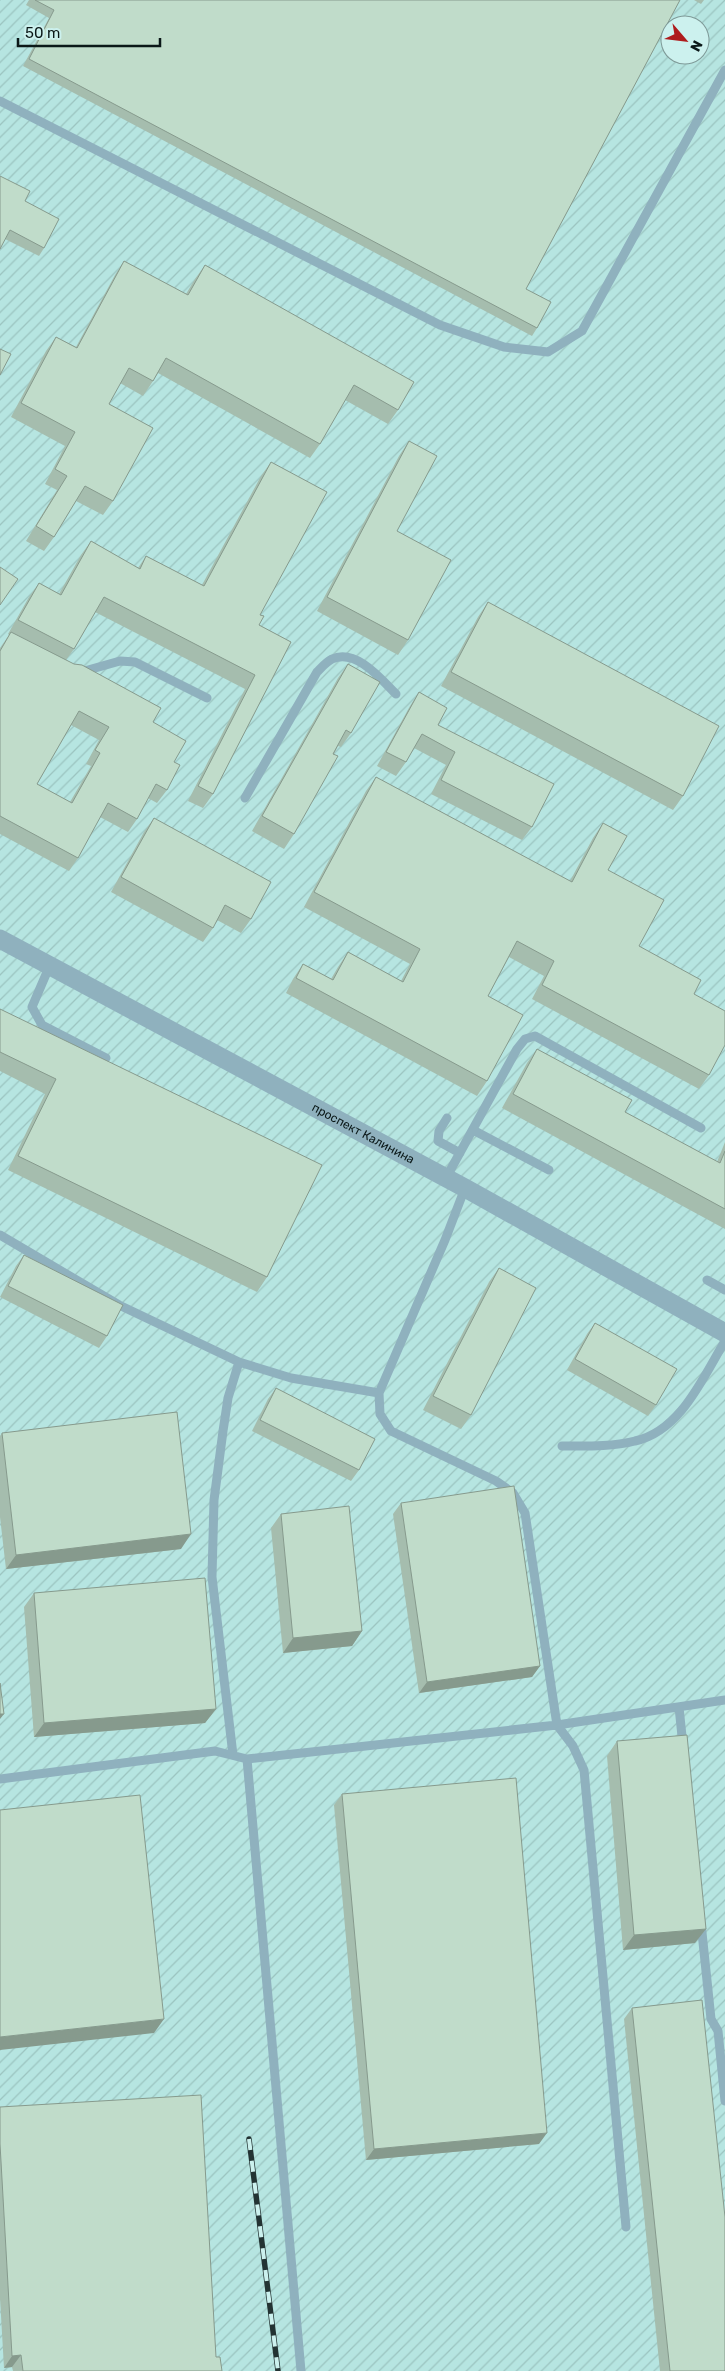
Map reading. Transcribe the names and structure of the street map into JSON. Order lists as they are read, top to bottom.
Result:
{
  "streets": {
    "street": ["проспект Калинина"]
  },
  "scale_bar": "50 m",
  "north": "bottom right"
}
